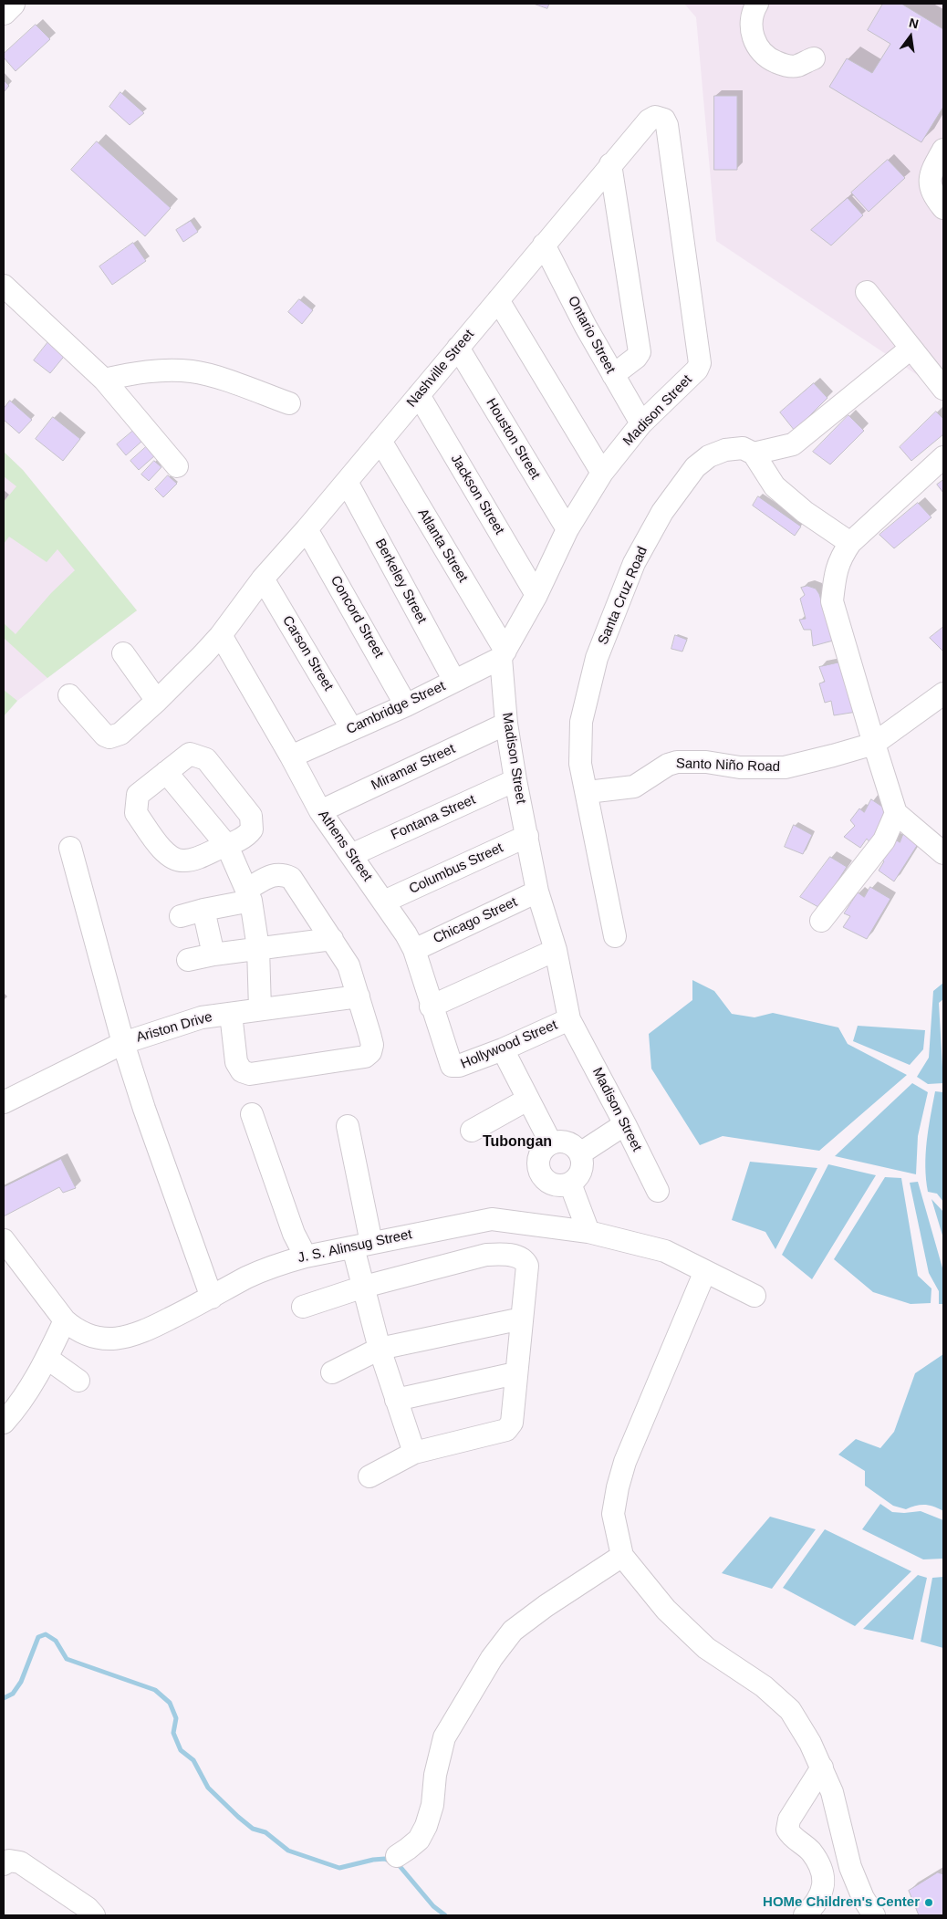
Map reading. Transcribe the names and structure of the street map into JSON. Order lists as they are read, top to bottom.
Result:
{
  "streets": {
    "street": [
      "Ontario Street",
      "Nashville Street",
      "Madison Street",
      "Houston Street",
      "Jackson Street",
      "Atlanta Street",
      "Berkeley Street",
      "Santa Cruz Road",
      "Concord Street",
      "Carson Street",
      "Cambridge Street",
      "Santo Niño Road",
      "Miramar Street",
      "Fontana Street",
      "Athens Street",
      "Columbus Street",
      "Chicago Street",
      "Ariston Drive",
      "Hollywood Street",
      "J. S. Alinsug Street"
    ]
  },
  "crossings": [
    ["Ontario Street", "Nashville Street"],
    ["Ontario Street", "Madison Street"],
    ["Nashville Street", "Madison Street"],
    ["Nashville Street", "Houston Street"],
    ["Nashville Street", "Jackson Street"],
    ["Nashville Street", "Atlanta Street"],
    ["Nashville Street", "Berkeley Street"],
    ["Nashville Street", "Concord Street"],
    ["Nashville Street", "Carson Street"],
    ["Nashville Street", "Athens Street"],
    ["Madison Street", "Houston Street"],
    ["Madison Street", "Jackson Street"],
    ["Madison Street", "Atlanta Street"],
    ["Madison Street", "Cambridge Street"],
    ["Madison Street", "Miramar Street"],
    ["Madison Street", "Fontana Street"],
    ["Madison Street", "Columbus Street"],
    ["Madison Street", "Chicago Street"],
    ["Madison Street", "Hollywood Street"],
    ["Atlanta Street", "Cambridge Street"],
    ["Berkeley Street", "Cambridge Street"],
    ["Santa Cruz Road", "Santo Niño Road"],
    ["Concord Street", "Cambridge Street"],
    ["Carson Street", "Cambridge Street"],
    ["Cambridge Street", "Athens Street"],
    ["Miramar Street", "Athens Street"],
    ["Fontana Street", "Athens Street"],
    ["Athens Street", "Columbus Street"],
    ["Athens Street", "Chicago Street"],
    ["Athens Street", "Hollywood Street"]
  ],
  "districts": ["Tubongan"],
  "places": ["HOMe Children's Center"],
  "north": "top"
}
